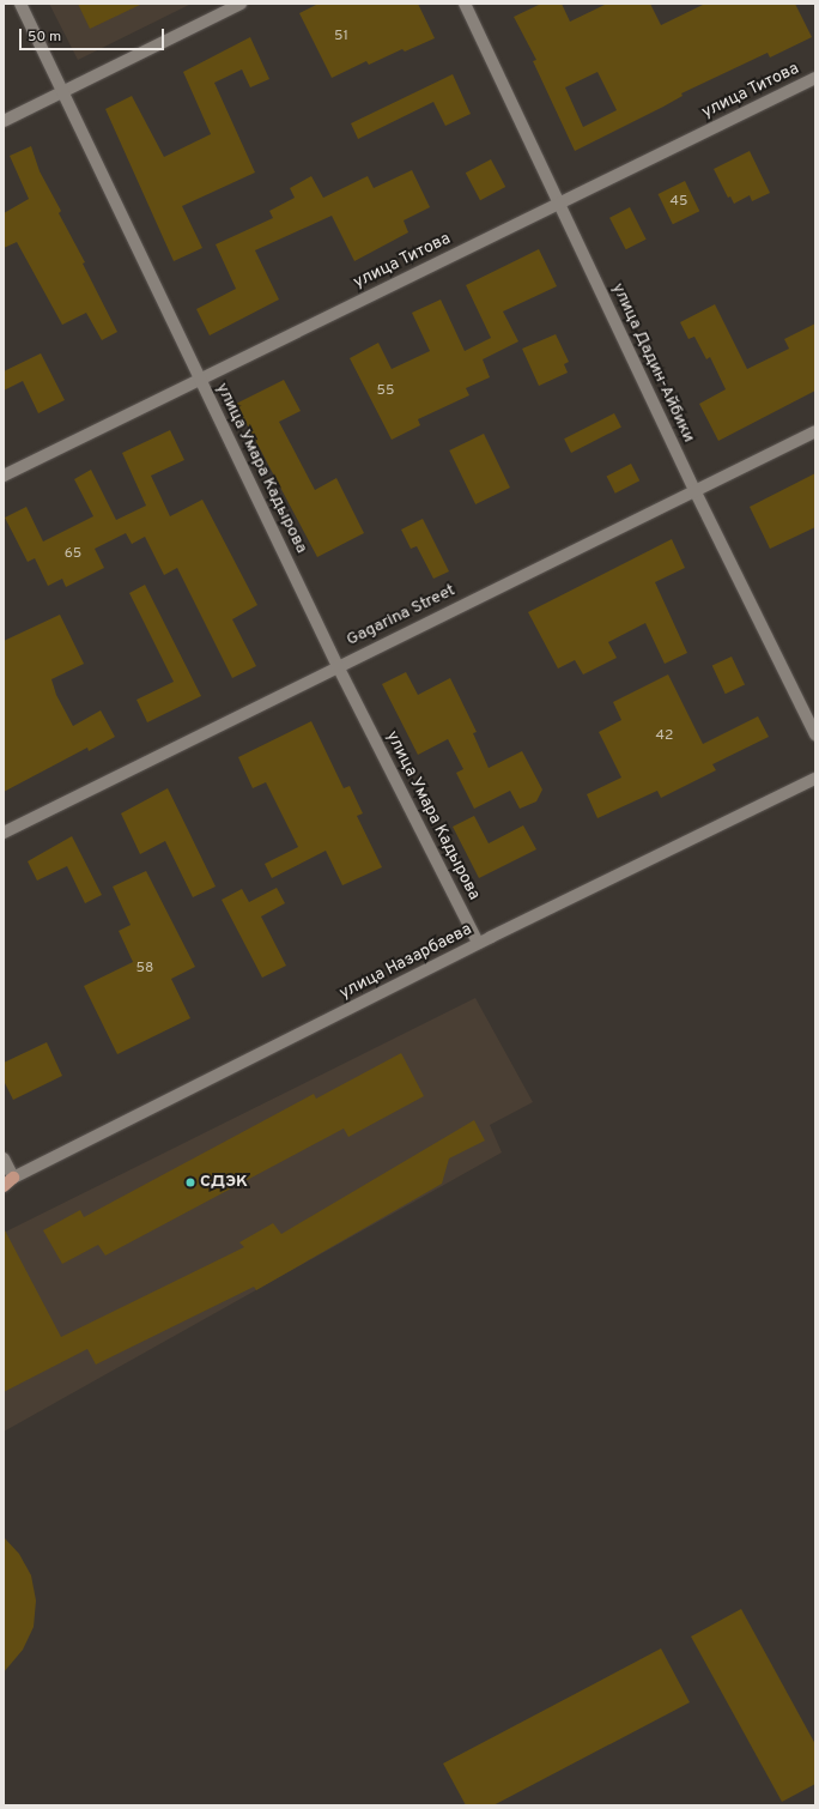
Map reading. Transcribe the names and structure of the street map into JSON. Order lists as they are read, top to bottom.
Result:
{
  "streets": {
    "street": [
      "улица Титова",
      "улица Дадин-Айбики",
      "улица Умара Кадырова",
      "Gagarina Street",
      "улица Назарбаева"
    ]
  },
  "crossings": [
    ["улица Титова", "улица Дадин-Айбики"],
    ["улица Титова", "улица Умара Кадырова"],
    ["улица Дадин-Айбики", "Gagarina Street"],
    ["улица Умара Кадырова", "Gagarina Street"],
    ["улица Умара Кадырова", "улица Назарбаева"]
  ],
  "places": ["СДЭК"],
  "house_numbers": [
    "51",
    "45",
    "55",
    "65",
    "42",
    "58"
  ],
  "scale_bar": "50 m"
}
